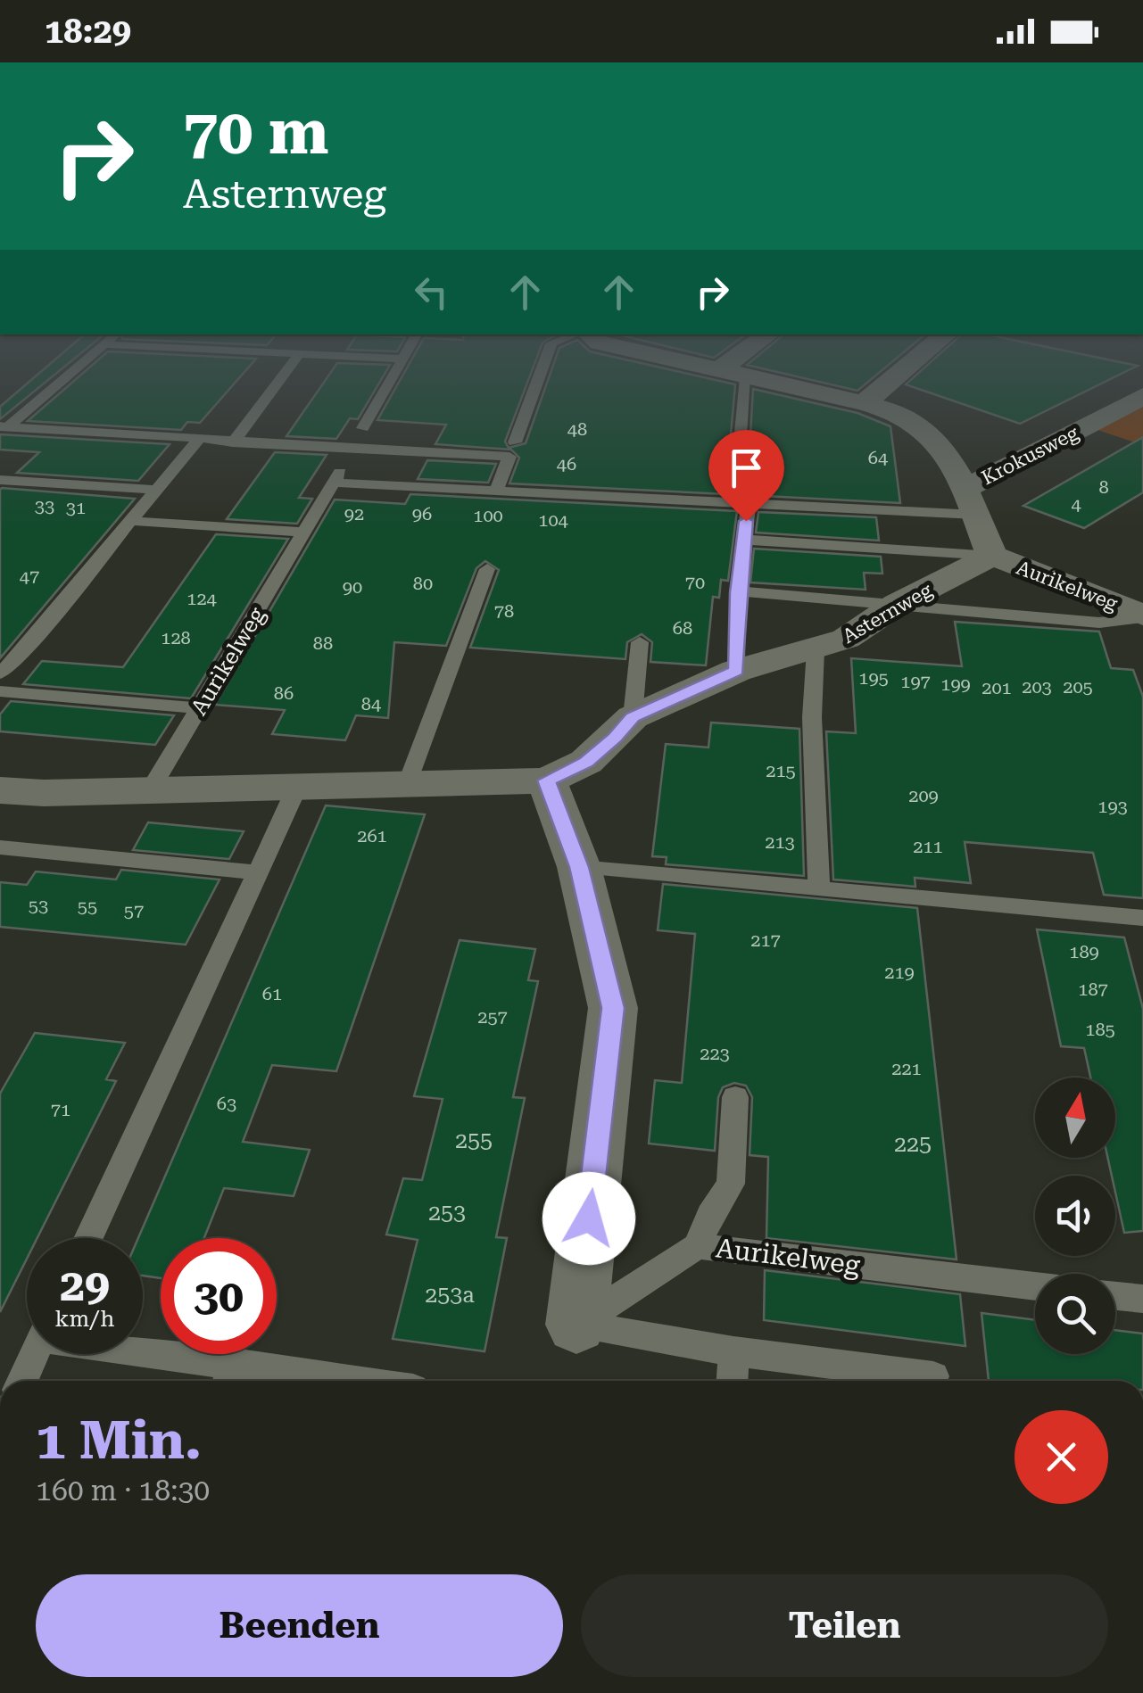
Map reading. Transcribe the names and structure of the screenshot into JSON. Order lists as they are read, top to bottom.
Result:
{
  "streets": {
    "street": ["Krokusweg", "Aurikelweg", "Asternweg"]
  },
  "crossings": [
    ["Aurikelweg", "Asternweg"]
  ],
  "house_numbers": [
    "48",
    "64",
    "46",
    "8",
    "4",
    "33",
    "31",
    "92",
    "96",
    "100",
    "104",
    "47",
    "70",
    "80",
    "90",
    "124",
    "78",
    "68",
    "128",
    "88",
    "195",
    "197",
    "199",
    "203",
    "205",
    "201",
    "86",
    "84",
    "215",
    "209",
    "193",
    "261",
    "213",
    "211",
    "53",
    "55",
    "57",
    "217",
    "189",
    "219",
    "187",
    "61",
    "257",
    "185",
    "223",
    "221",
    "63",
    "71",
    "255",
    "225",
    "253",
    "253a"
  ],
  "north": "top",
  "page": {
    "status": "18:29",
    "turn": ["70 m", "Asternweg"],
    "speed": "29 km/h",
    "limit": "30",
    "heading": ["1 Min.", "160 m · 18:30"],
    "buttons": ["Beenden", "Teilen"]
  }
}
